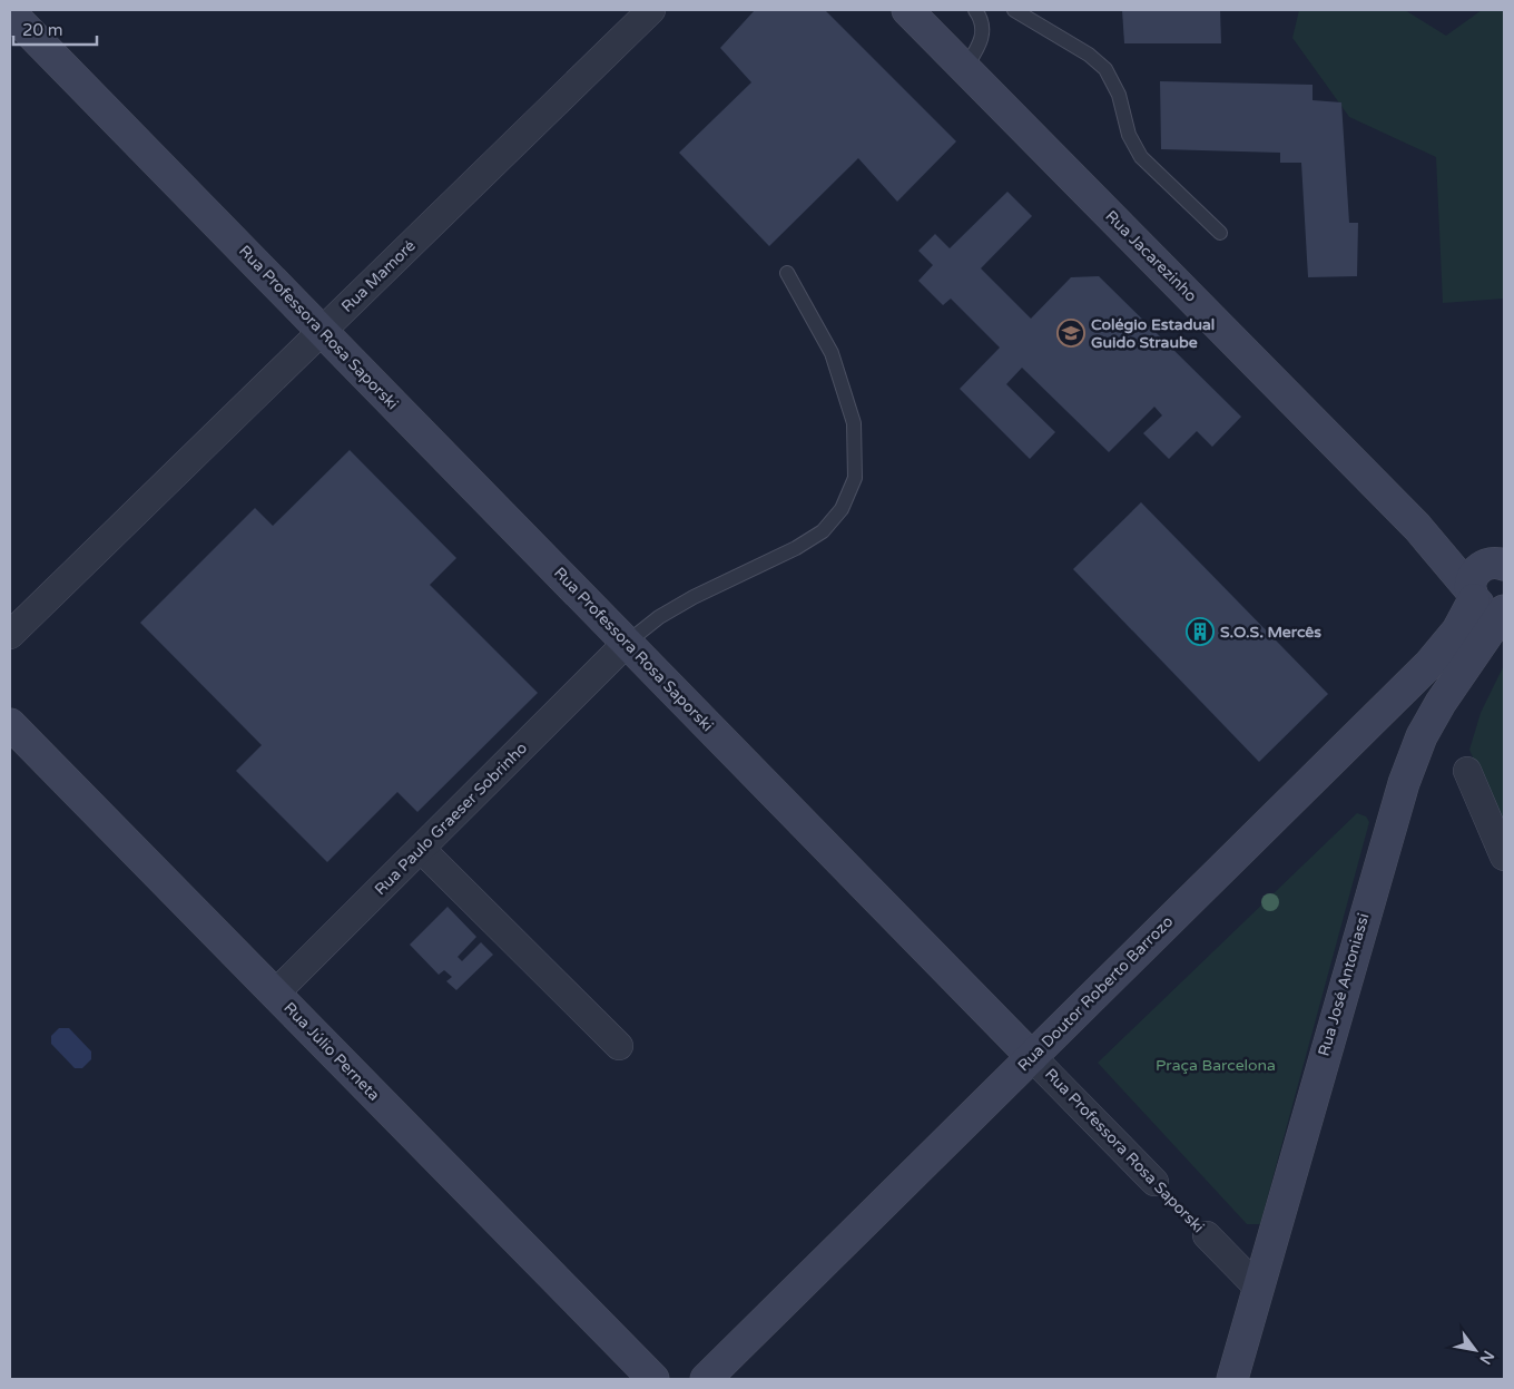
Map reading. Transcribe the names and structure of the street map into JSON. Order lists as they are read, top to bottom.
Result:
{
  "streets": {
    "main road": [
      "Rua Jacarezinho",
      "Rua Professora Rosa Saporski",
      "Rua José Antoniassi",
      "Rua Doutor Roberto Barrozo",
      "Rua Júlio Perneta"
    ],
    "street": ["Rua Mamoré", "Rua Paulo Graeser Sobrinho"]
  },
  "crossings": [
    ["Rua Jacarezinho", "Rua Doutor Roberto Barrozo"],
    ["Rua Mamoré", "Rua Professora Rosa Saporski"],
    ["Rua Professora Rosa Saporski", "Rua Paulo Graeser Sobrinho"],
    ["Rua Professora Rosa Saporski", "Rua José Antoniassi"],
    ["Rua Professora Rosa Saporski", "Rua Doutor Roberto Barrozo"],
    ["Rua Paulo Graeser Sobrinho", "Rua Júlio Perneta"]
  ],
  "parks": ["Praça Barcelona"],
  "places": {
    "school or university": ["Colégio Estadual Guido Straube"],
    "building": ["S.O.S. Mercês"]
  },
  "scale_bar": "20 m",
  "north": "bottom right"
}
